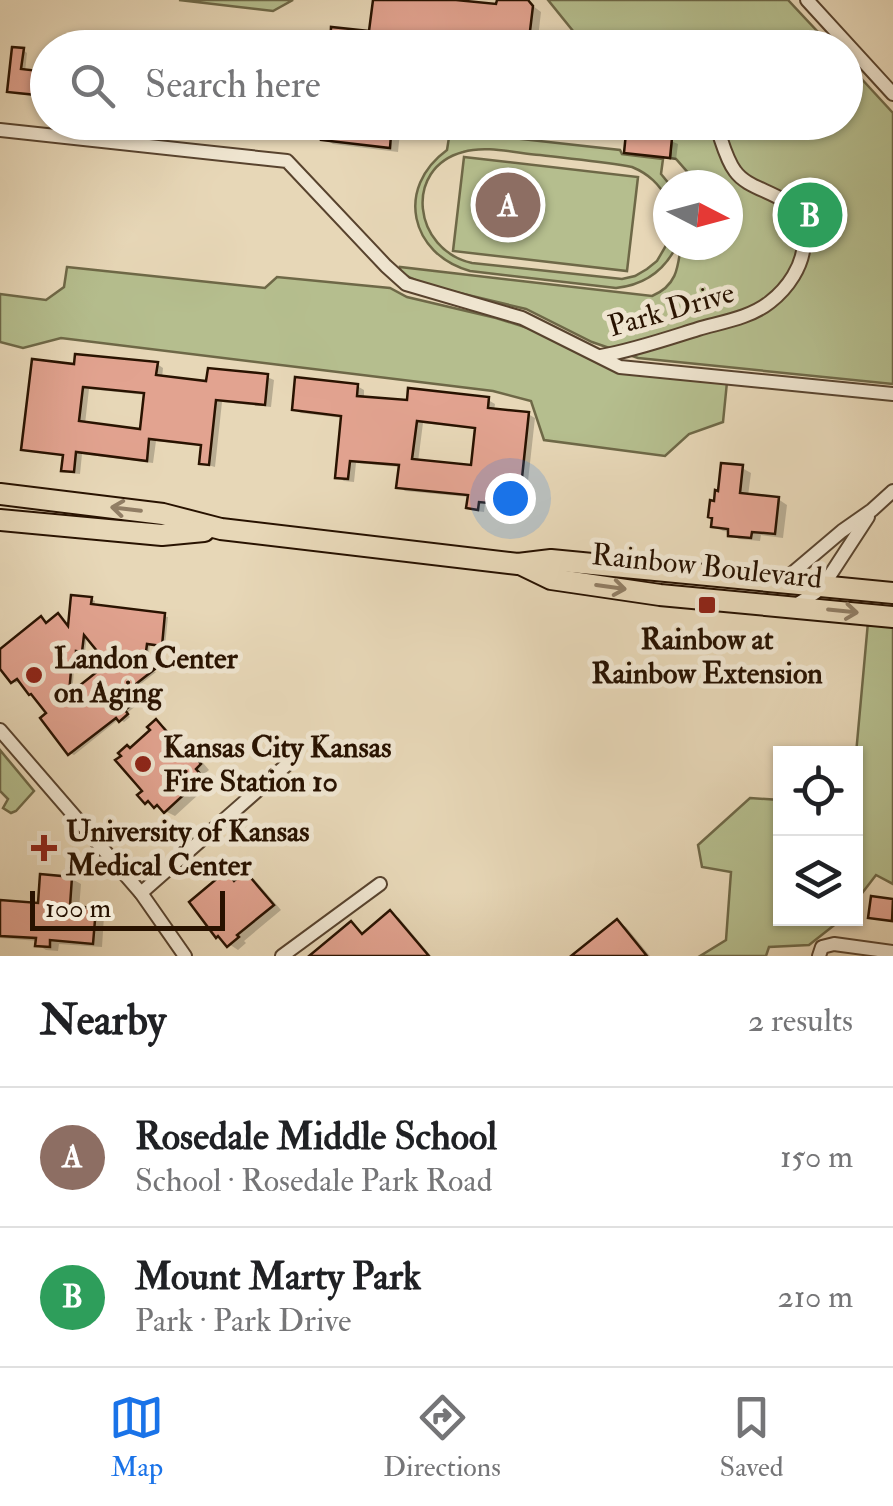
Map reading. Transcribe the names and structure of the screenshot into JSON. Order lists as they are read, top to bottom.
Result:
{
  "streets": {
    "main road": ["Rainbow Boulevard"],
    "street": ["Park Drive"]
  },
  "places": {
    "transit": ["Rainbow at Rainbow Extension"],
    "other": ["Landon Center on Aging", "Kansas City Kansas Fire Station 10"],
    "health": ["University of Kansas Medical Center"]
  },
  "scale_bar": "100 m",
  "north": "right",
  "page": {
    "search": "Search here",
    "pins": ["A", "B"],
    "scale": "100 m",
    "heading": ["Nearby", "2 results"],
    "list": [
      {
        "mark": "A",
        "name": "Rosedale Middle School",
        "note": "School · Rosedale Park Road",
        "value": "150 m"
      },
      {
        "mark": "B",
        "name": "Mount Marty Park",
        "note": "Park · Park Drive",
        "value": "210 m"
      }
    ],
    "nav": ["Map", "Directions", "Saved"]
  }
}
